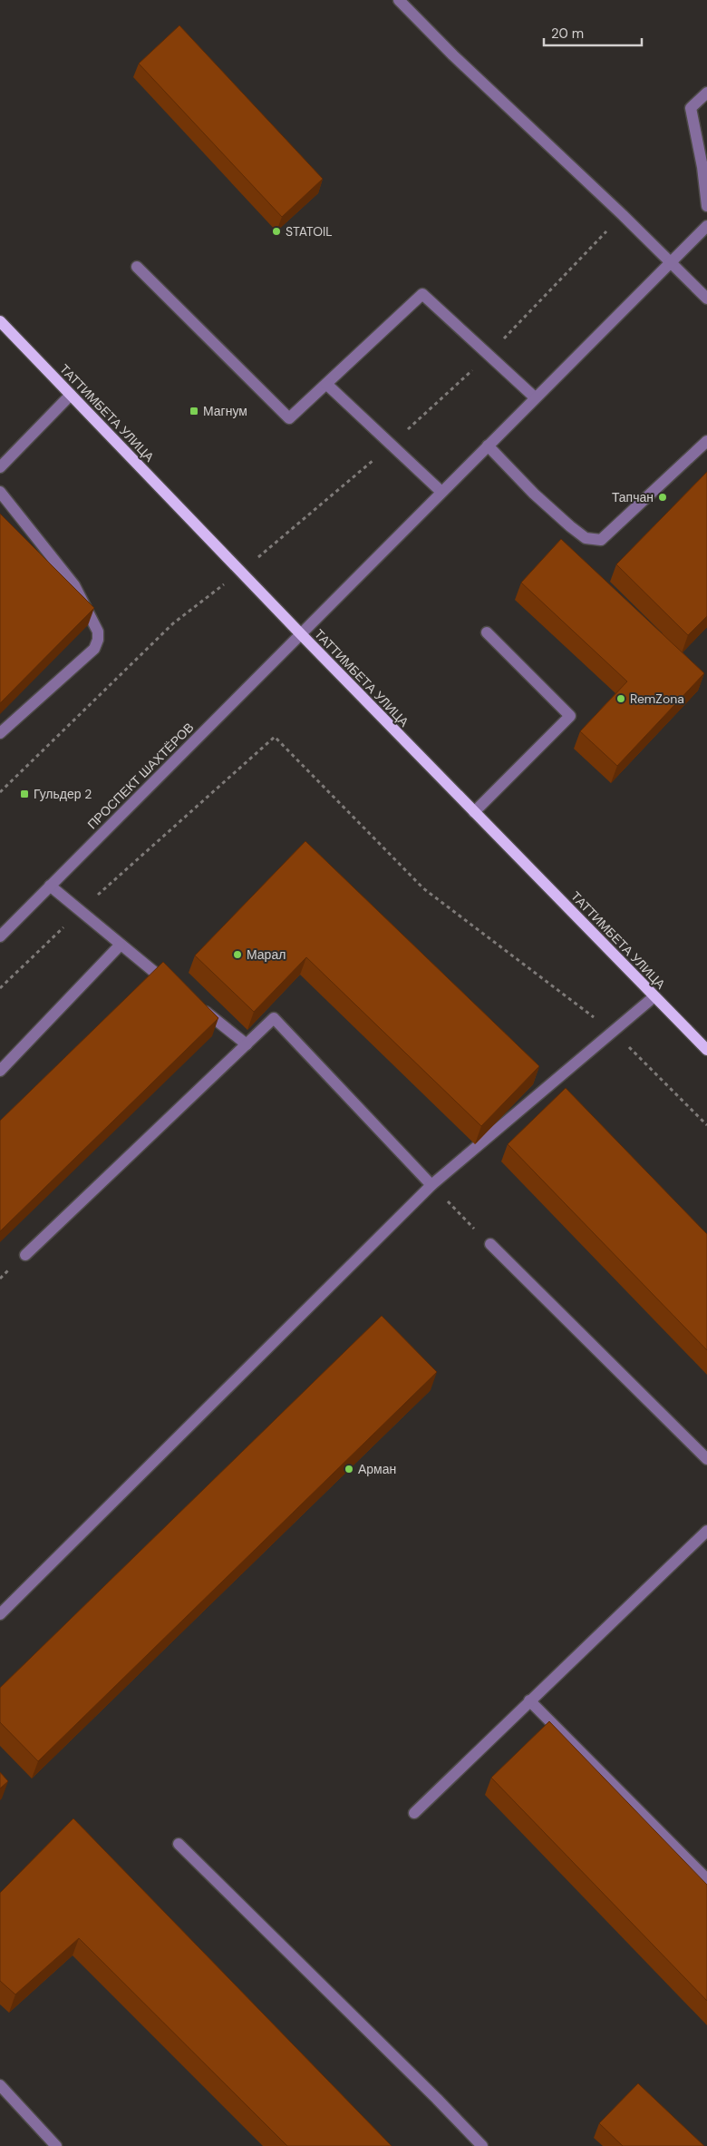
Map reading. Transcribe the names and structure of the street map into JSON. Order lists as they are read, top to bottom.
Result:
{
  "streets": {
    "main road": ["ТАТТИМБЕТА УЛИЦА"],
    "street": ["ПРОСПЕКТ ШАХТЁРОВ"]
  },
  "crossings": [
    ["ТАТТИМБЕТА УЛИЦА", "ПРОСПЕКТ ШАХТЁРОВ"]
  ],
  "places": {
    "other": [
      "STATOIL",
      "Тапчан",
      "RemZona",
      "Марал",
      "Арман"
    ],
    "transit": ["Магнум", "Гульдер 2"]
  },
  "scale_bar": "20 m"
}
